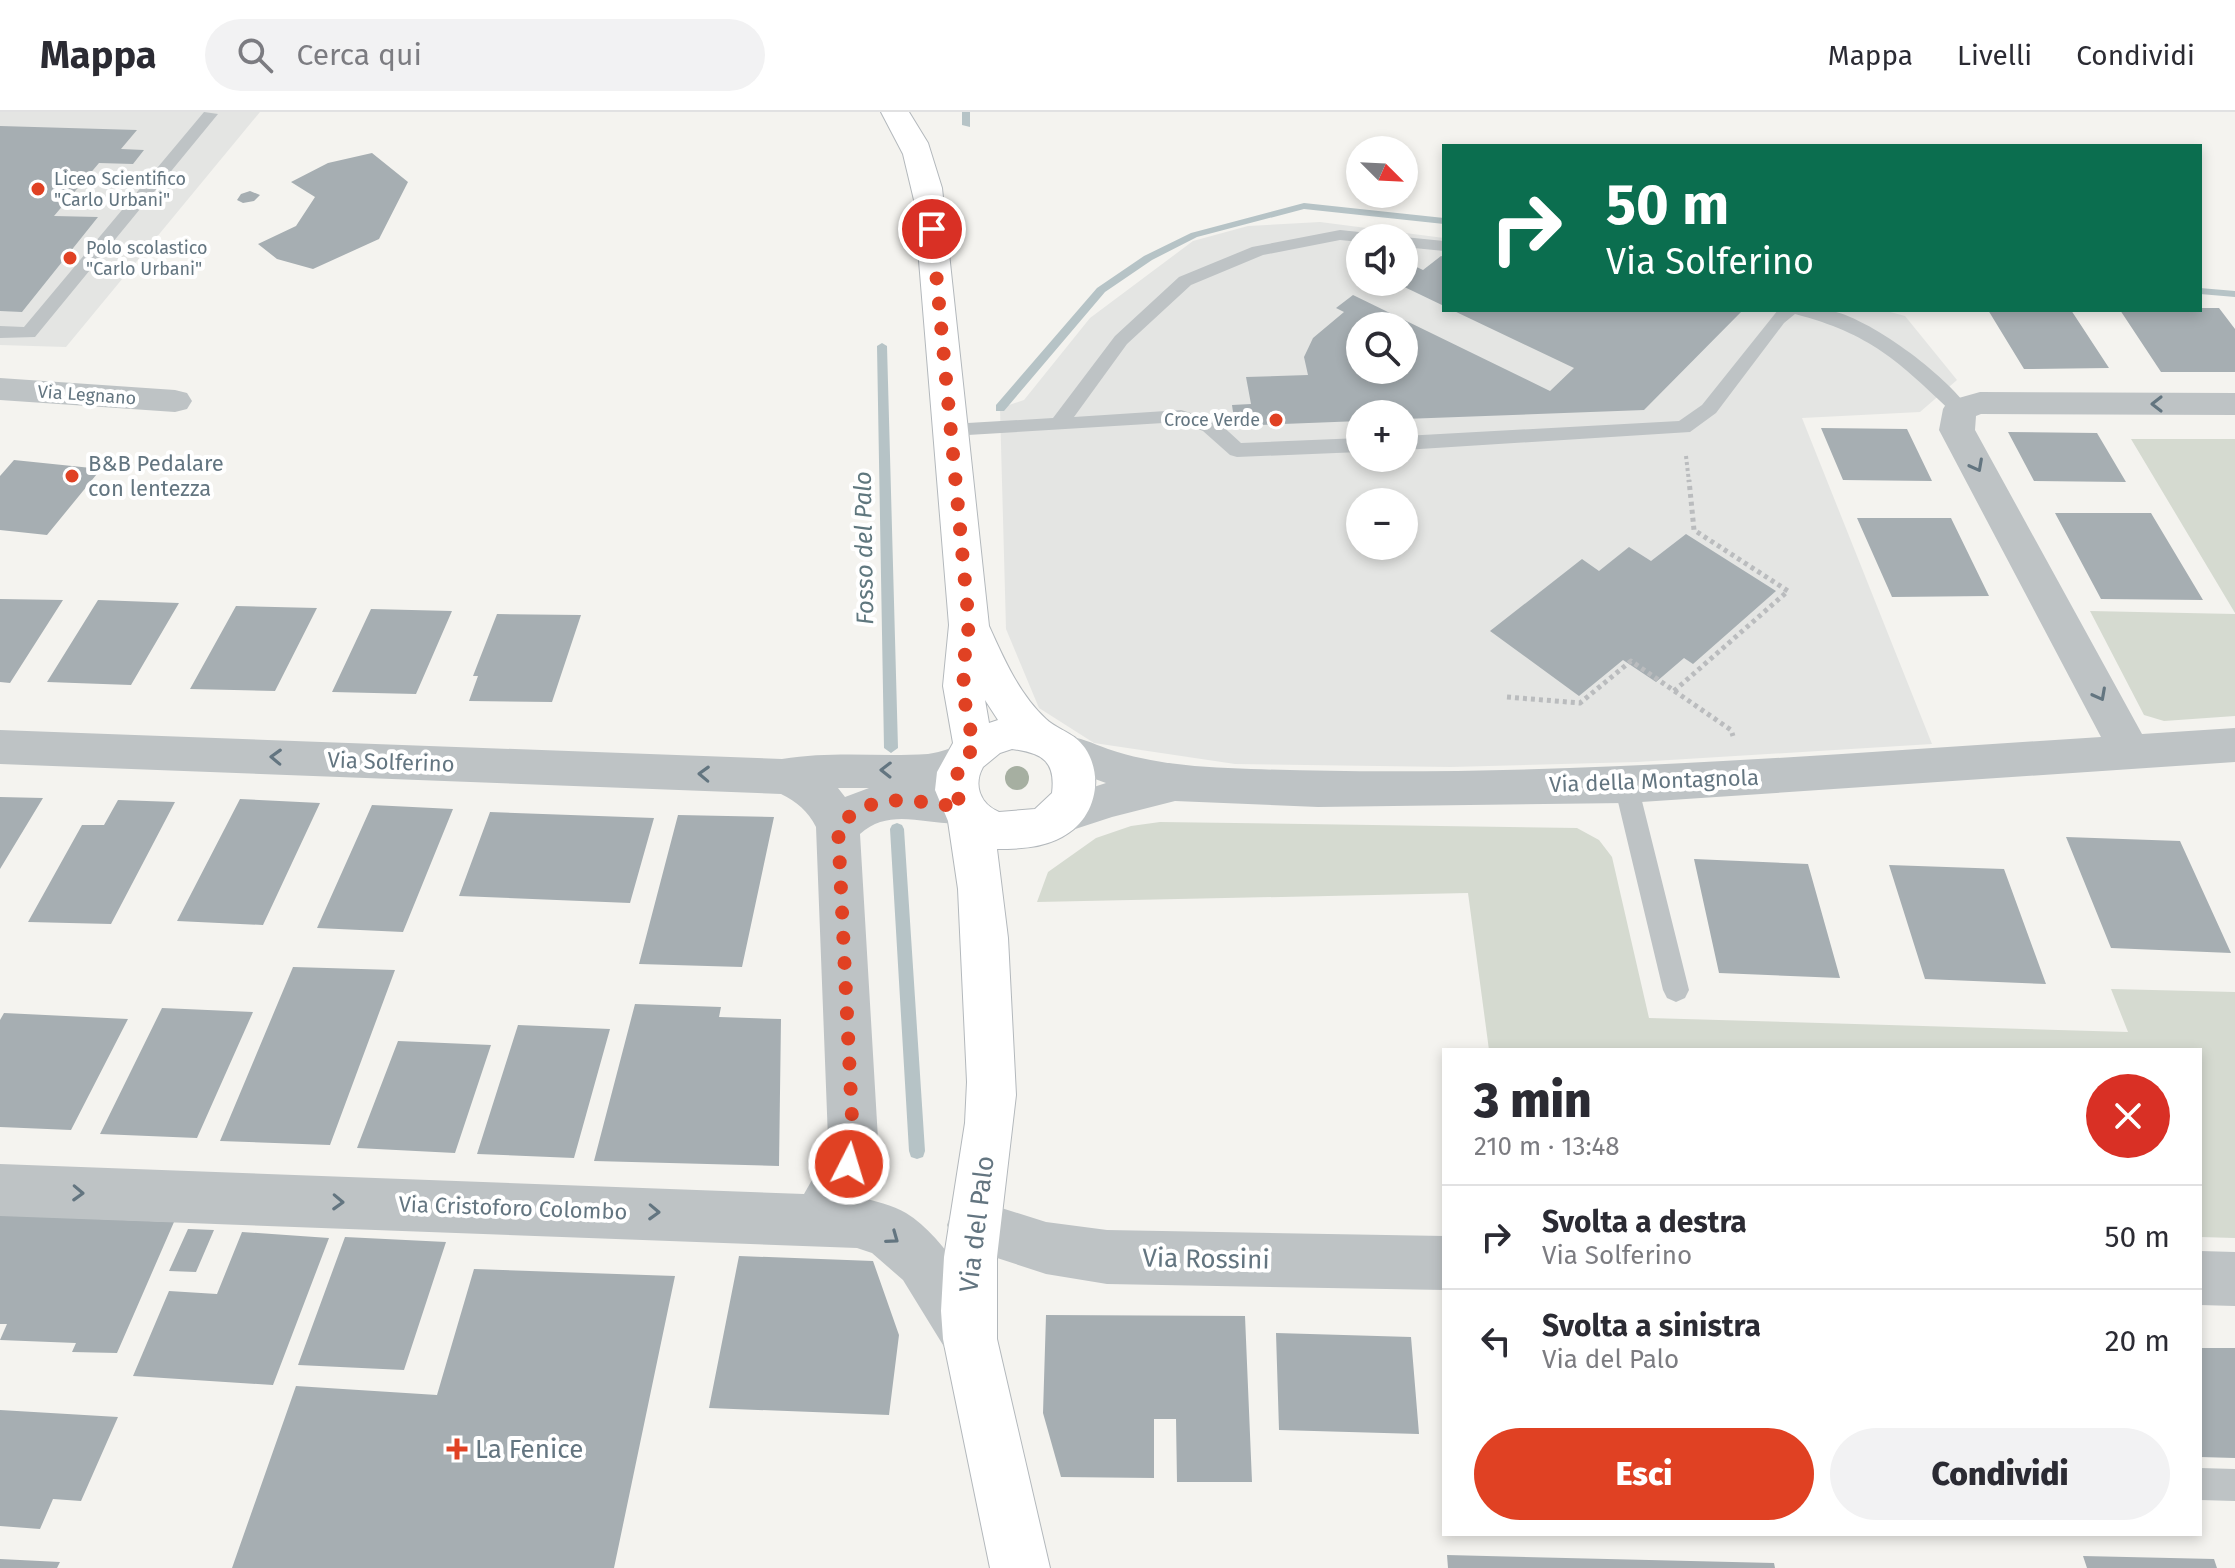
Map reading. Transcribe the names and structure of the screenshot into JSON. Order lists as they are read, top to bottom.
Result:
{
  "streets": {
    "street": [
      "Via Legnano",
      "Via Solferino",
      "Via della Montagnola",
      "Via Cristoforo Colombo",
      "Via del Palo",
      "Via Rossini"
    ]
  },
  "crossings": [
    ["Via Solferino", "Via della Montagnola"],
    ["Via Solferino", "Via del Palo"],
    ["Via della Montagnola", "Via del Palo"],
    ["Via Cristoforo Colombo", "Via del Palo"],
    ["Via del Palo", "Via Rossini"]
  ],
  "one_way": ["Via Solferino", "Via Cristoforo Colombo"],
  "water": ["Fosso del Palo"],
  "places": {
    "other": [
      "Liceo Scientifico \"Carlo Urbani\"",
      "Polo scolastico \"Carlo Urbani\"",
      "Croce Verde",
      "B&B Pedalare con lentezza"
    ],
    "health": ["La Fenice"]
  },
  "north": "bottom right",
  "page": {
    "header": "Mappa",
    "search": "Cerca qui",
    "nav": ["Mappa", "Livelli", "Condividi"],
    "map_buttons": ["+", "−"],
    "turn": ["50 m", "Via Solferino"],
    "heading": ["3 min", "210 m · 13:48"],
    "list": [
      {
        "name": "Svolta a destra",
        "note": "Via Solferino",
        "value": "50 m"
      },
      {
        "name": "Svolta a sinistra",
        "note": "Via del Palo",
        "value": "20 m"
      }
    ],
    "buttons": ["Esci", "Condividi"]
  }
}
